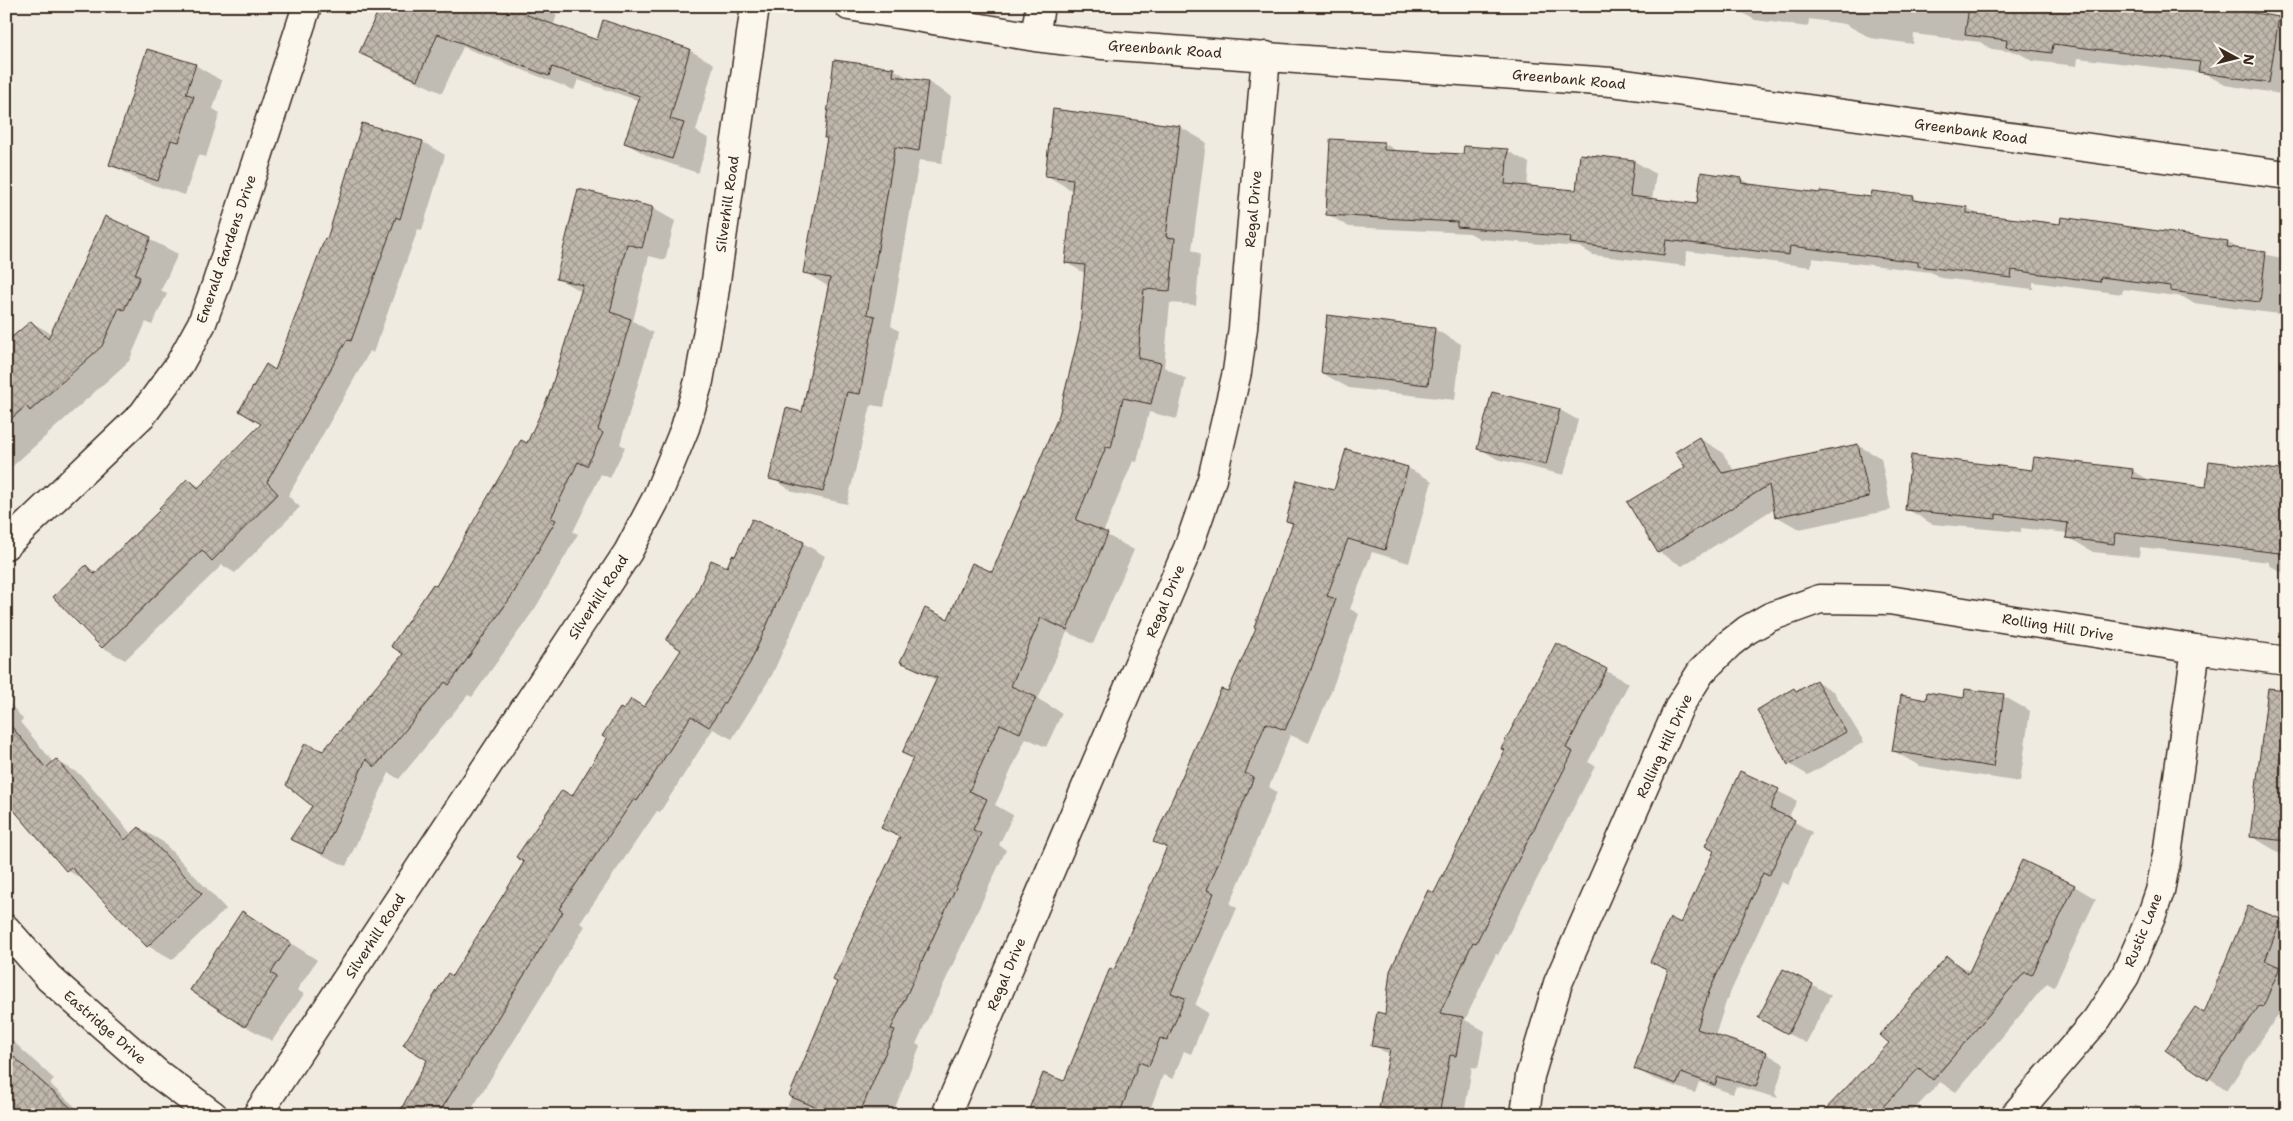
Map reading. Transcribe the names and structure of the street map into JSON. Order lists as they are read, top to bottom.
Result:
{
  "streets": {
    "street": [
      "Greenbank Road",
      "Silverhill Road",
      "Regal Drive",
      "Emerald Gardens Drive",
      "Rolling Hill Drive",
      "Rustic Lane",
      "Eastridge Drive"
    ]
  },
  "crossings": [
    ["Greenbank Road", "Regal Drive"],
    ["Rolling Hill Drive", "Rustic Lane"]
  ],
  "north": "right"
}
